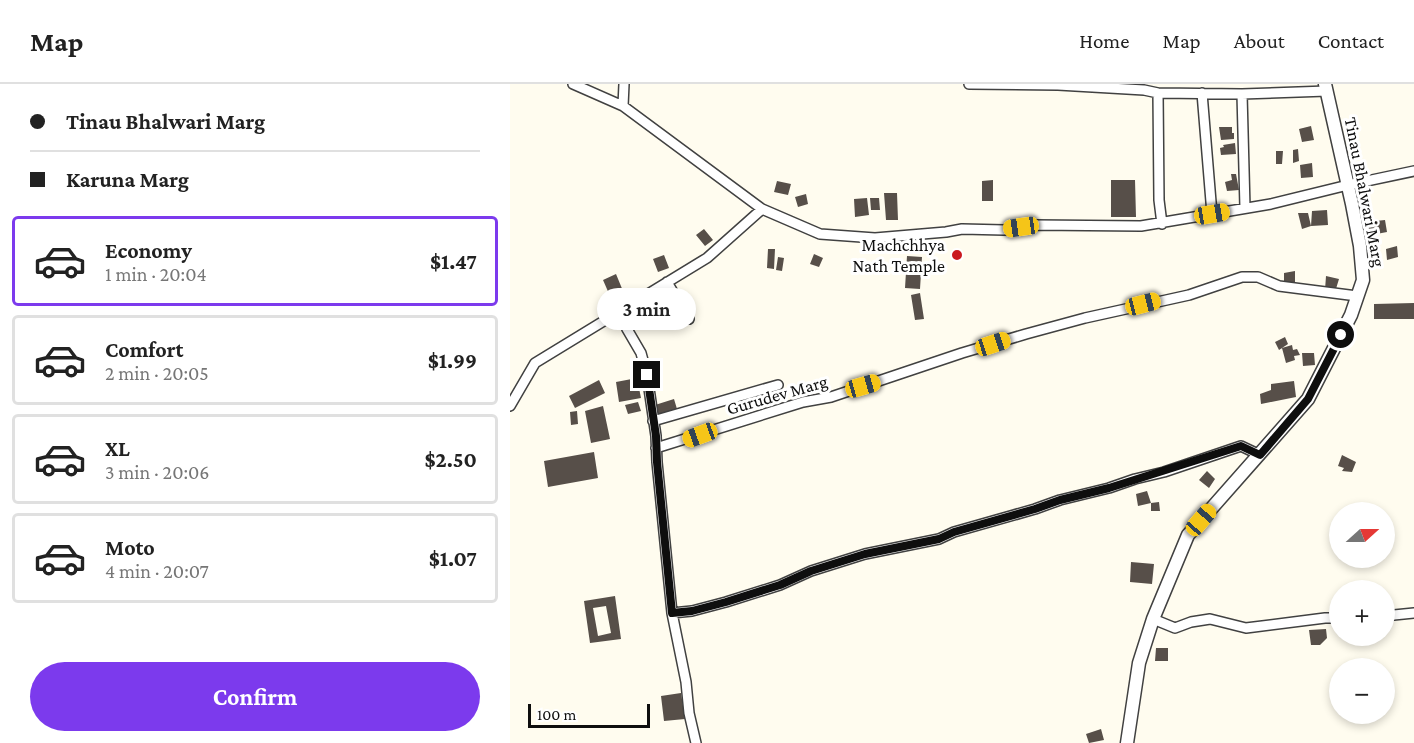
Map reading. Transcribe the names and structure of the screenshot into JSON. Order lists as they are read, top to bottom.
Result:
{
  "streets": {
    "street": ["Tinau Bhalwari Marg", "Gurudev Marg"]
  },
  "crossings": [
    ["Tinau Bhalwari Marg", "Gurudev Marg"]
  ],
  "places": ["Machchhya Nath Temple"],
  "scale_bar": "100 m",
  "north": "right",
  "page": {
    "header": "Map",
    "nav": [
      "Home",
      "Map",
      "About",
      "Contact"
    ],
    "banner": ["Tinau Bhalwari Marg", "Karuna Marg"],
    "list": [
      {
        "name": "Economy",
        "note": "1 min · 20:04",
        "value": "$1.47"
      },
      {
        "name": "Comfort",
        "note": "2 min · 20:05",
        "value": "$1.99"
      },
      {
        "name": "XL",
        "note": "3 min · 20:06",
        "value": "$2.50"
      },
      {
        "name": "Moto",
        "note": "4 min · 20:07",
        "value": "$1.07"
      }
    ],
    "bubble": "3 min",
    "map_buttons": ["+", "−"],
    "buttons": "Confirm",
    "scale": "100 m"
  }
}
